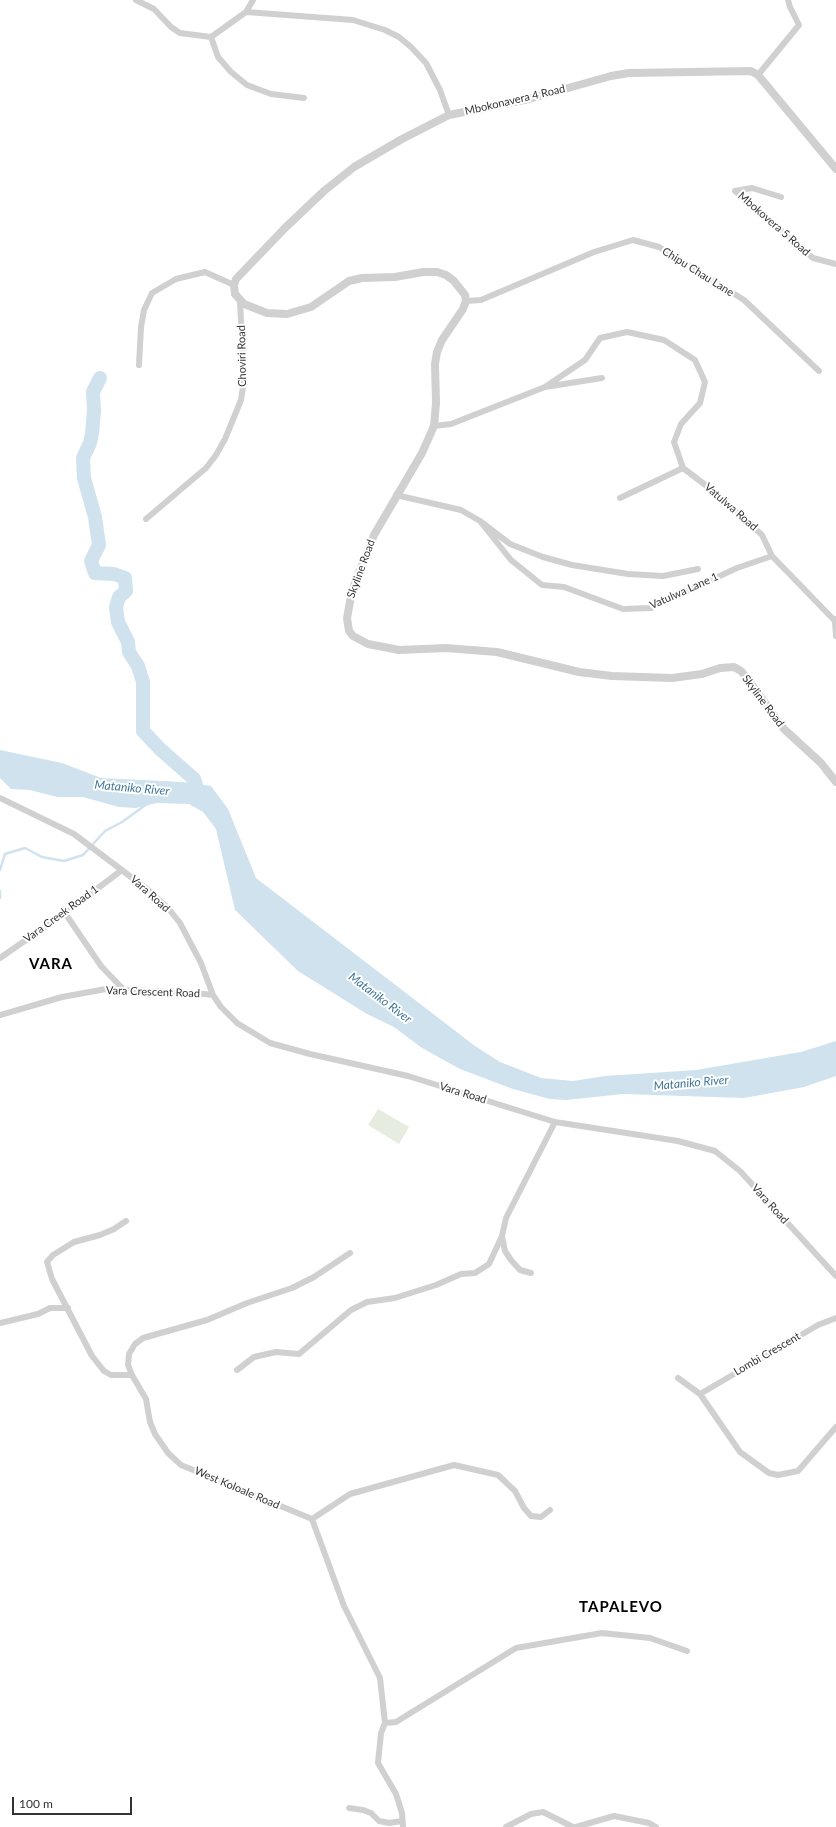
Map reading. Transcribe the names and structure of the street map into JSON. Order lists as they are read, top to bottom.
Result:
{
  "streets": {
    "street": [
      "Mbokonavera 4 Road",
      "Mbokovera 5 Road",
      "Chipu Chau Lane",
      "Choviri Road",
      "Vatulwa Road",
      "Skyline Road",
      "Vatulwa Lane 1",
      "Vara Road",
      "Vara Creek Road 1",
      "Vara Crescent Road",
      "Lombi Crescent",
      "West Koloale Road"
    ]
  },
  "crossings": [
    ["Chipu Chau Lane", "Skyline Road"],
    ["Vatulwa Road", "Vatulwa Lane 1"],
    ["Vara Road", "Vara Creek Road 1"],
    ["Vara Road", "Vara Crescent Road"]
  ],
  "districts": ["VARA", "TAPALEVO"],
  "water": ["Mataniko River"],
  "scale_bar": "100 m"
}
